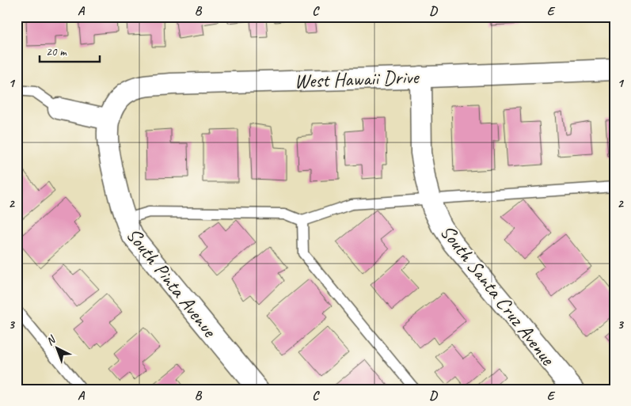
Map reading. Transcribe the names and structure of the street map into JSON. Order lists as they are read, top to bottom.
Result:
{
  "streets": {
    "street": ["West Hawaii Drive", "South Pinta Avenue", "South Santa Cruz Avenue"]
  },
  "crossings": [
    ["West Hawaii Drive", "South Pinta Avenue"],
    ["West Hawaii Drive", "South Santa Cruz Avenue"]
  ],
  "scale_bar": "20 m",
  "north": "top left",
  "grid": {
    "columns": [
      "A",
      "B",
      "C",
      "D",
      "E"
    ],
    "rows": ["1", "2", "3"]
  }
}
